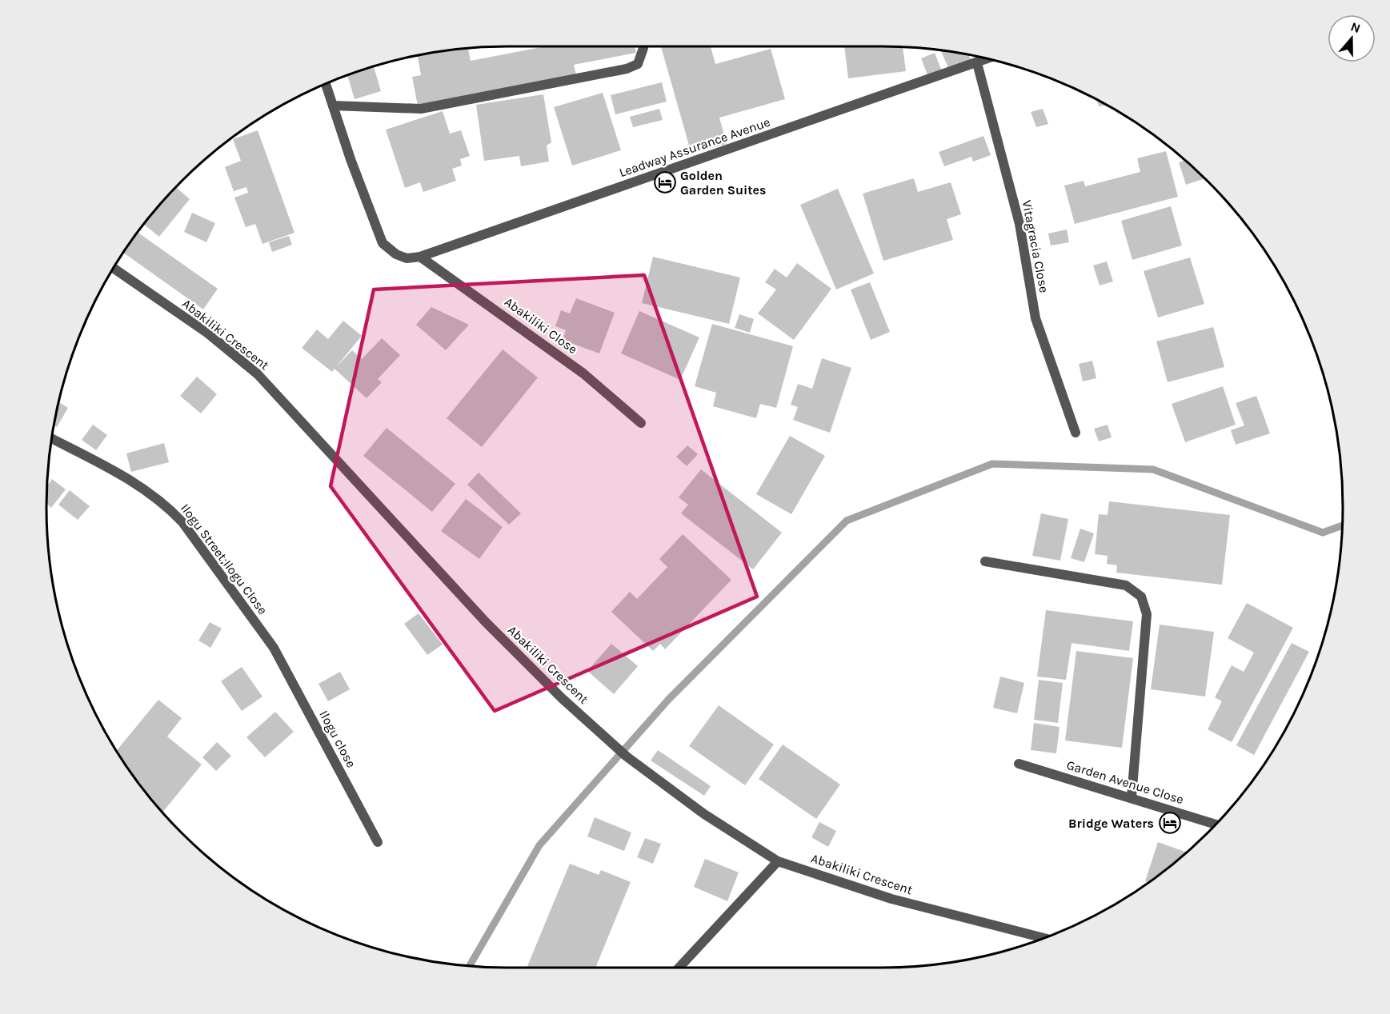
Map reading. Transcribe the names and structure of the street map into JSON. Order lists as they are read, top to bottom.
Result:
{
  "streets": {
    "street": [
      "Leadway Assurance Avenue",
      "Vitagracia Close",
      "Abakiliki Close",
      "Abakiliki Crescent",
      "Ilogu Street;Ilogu Close",
      "Ilogu close",
      "Garden Avenue Close"
    ]
  },
  "crossings": [
    ["Leadway Assurance Avenue", "Vitagracia Close"],
    ["Leadway Assurance Avenue", "Abakiliki Close"],
    ["Ilogu Street;Ilogu Close", "Ilogu close"]
  ],
  "places": {
    "hotel": ["Golden Garden Suites", "Bridge Waters"]
  },
  "north": "top"
}
